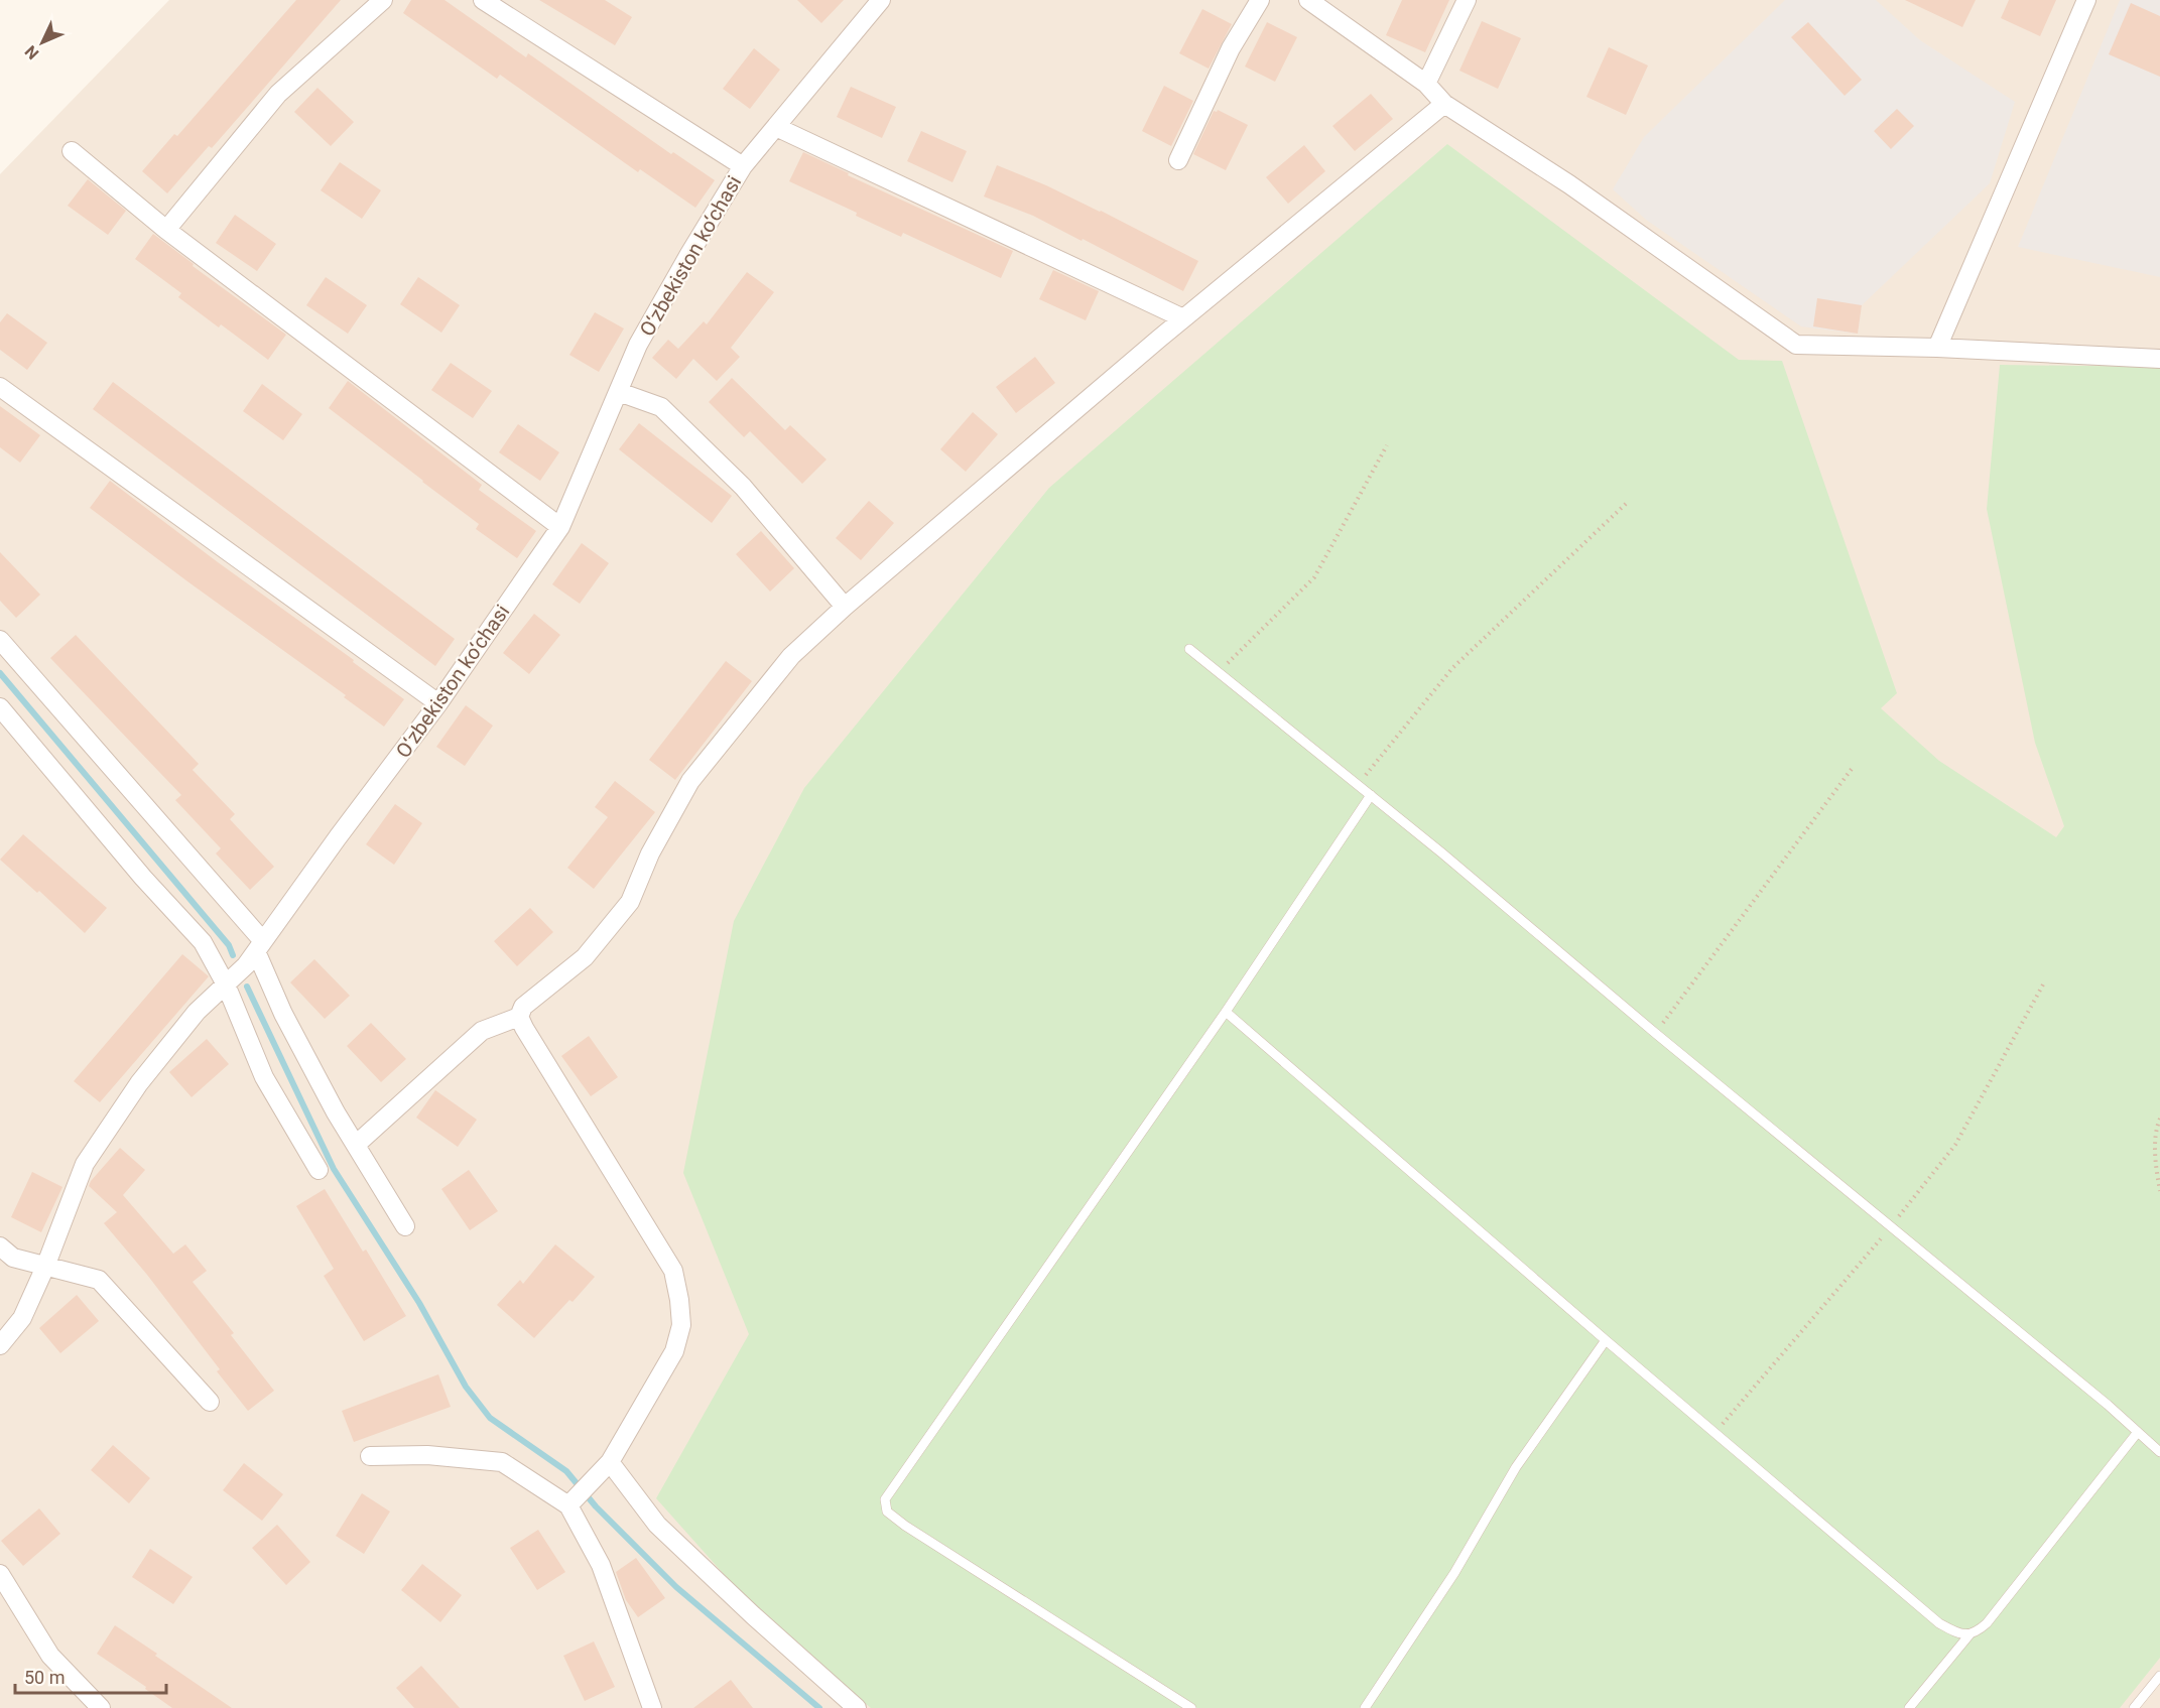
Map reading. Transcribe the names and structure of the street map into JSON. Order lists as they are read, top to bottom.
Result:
{
  "streets": {
    "street": ["O‘zbekiston ko‘chasi"]
  },
  "scale_bar": "50 m",
  "north": "bottom left"
}
